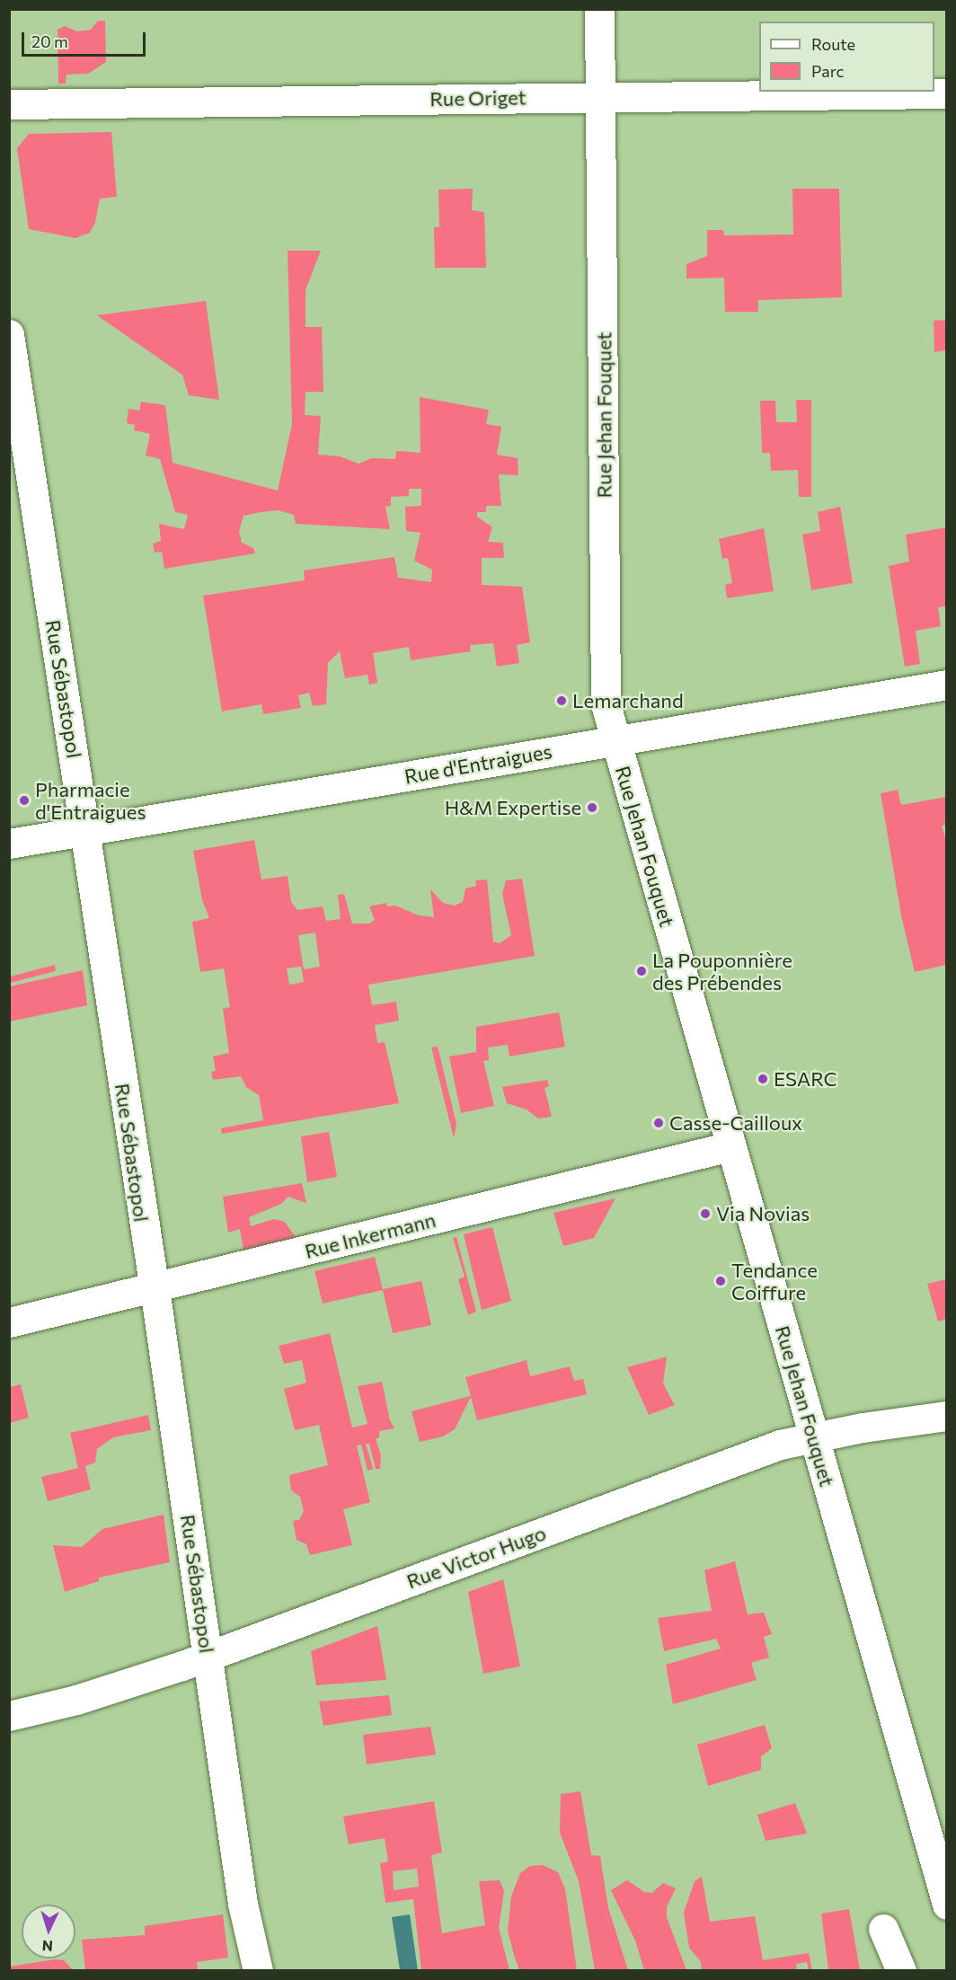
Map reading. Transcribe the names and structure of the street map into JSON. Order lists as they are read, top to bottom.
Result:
{
  "streets": {
    "street": [
      "Rue Origet",
      "Rue Jehan Fouquet",
      "Rue Sébastopol",
      "Rue d'Entraigues",
      "Rue Inkermann",
      "Rue Victor Hugo"
    ]
  },
  "crossings": [
    ["Rue Origet", "Rue Jehan Fouquet"],
    ["Rue Jehan Fouquet", "Rue d'Entraigues"],
    ["Rue Jehan Fouquet", "Rue Inkermann"],
    ["Rue Jehan Fouquet", "Rue Victor Hugo"],
    ["Rue Sébastopol", "Rue d'Entraigues"],
    ["Rue Sébastopol", "Rue Inkermann"],
    ["Rue Sébastopol", "Rue Victor Hugo"]
  ],
  "places": [
    "Lemarchand",
    "Pharmacie d'Entraigues",
    "H&M Expertise",
    "La Pouponnière des Prébendes",
    "ESARC",
    "Casse-Cailloux",
    "Via Novias",
    "Tendance Coiffure"
  ],
  "legend": ["Route", "Parc"],
  "scale_bar": "20 m",
  "north": "bottom"
}
